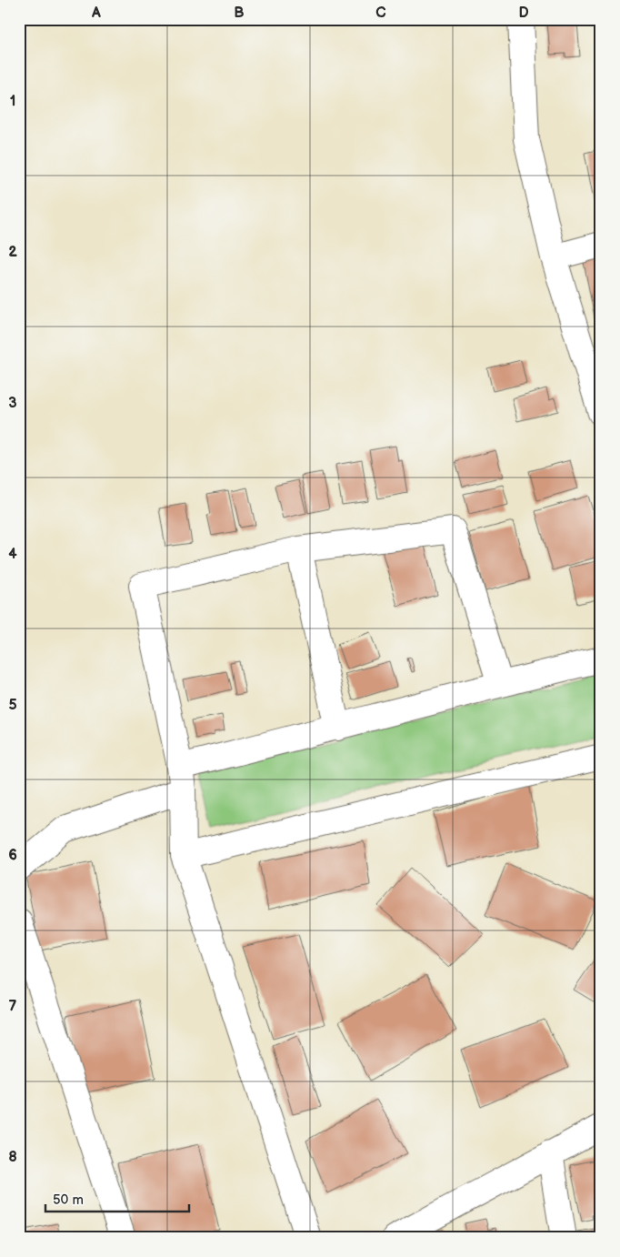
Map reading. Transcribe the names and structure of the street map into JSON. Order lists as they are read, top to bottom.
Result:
{
  "scale_bar": "50 m",
  "grid": {
    "columns": [
      "A",
      "B",
      "C",
      "D"
    ],
    "rows": [
      "1",
      "2",
      "3",
      "4",
      "5",
      "6",
      "7",
      "8"
    ]
  }
}
